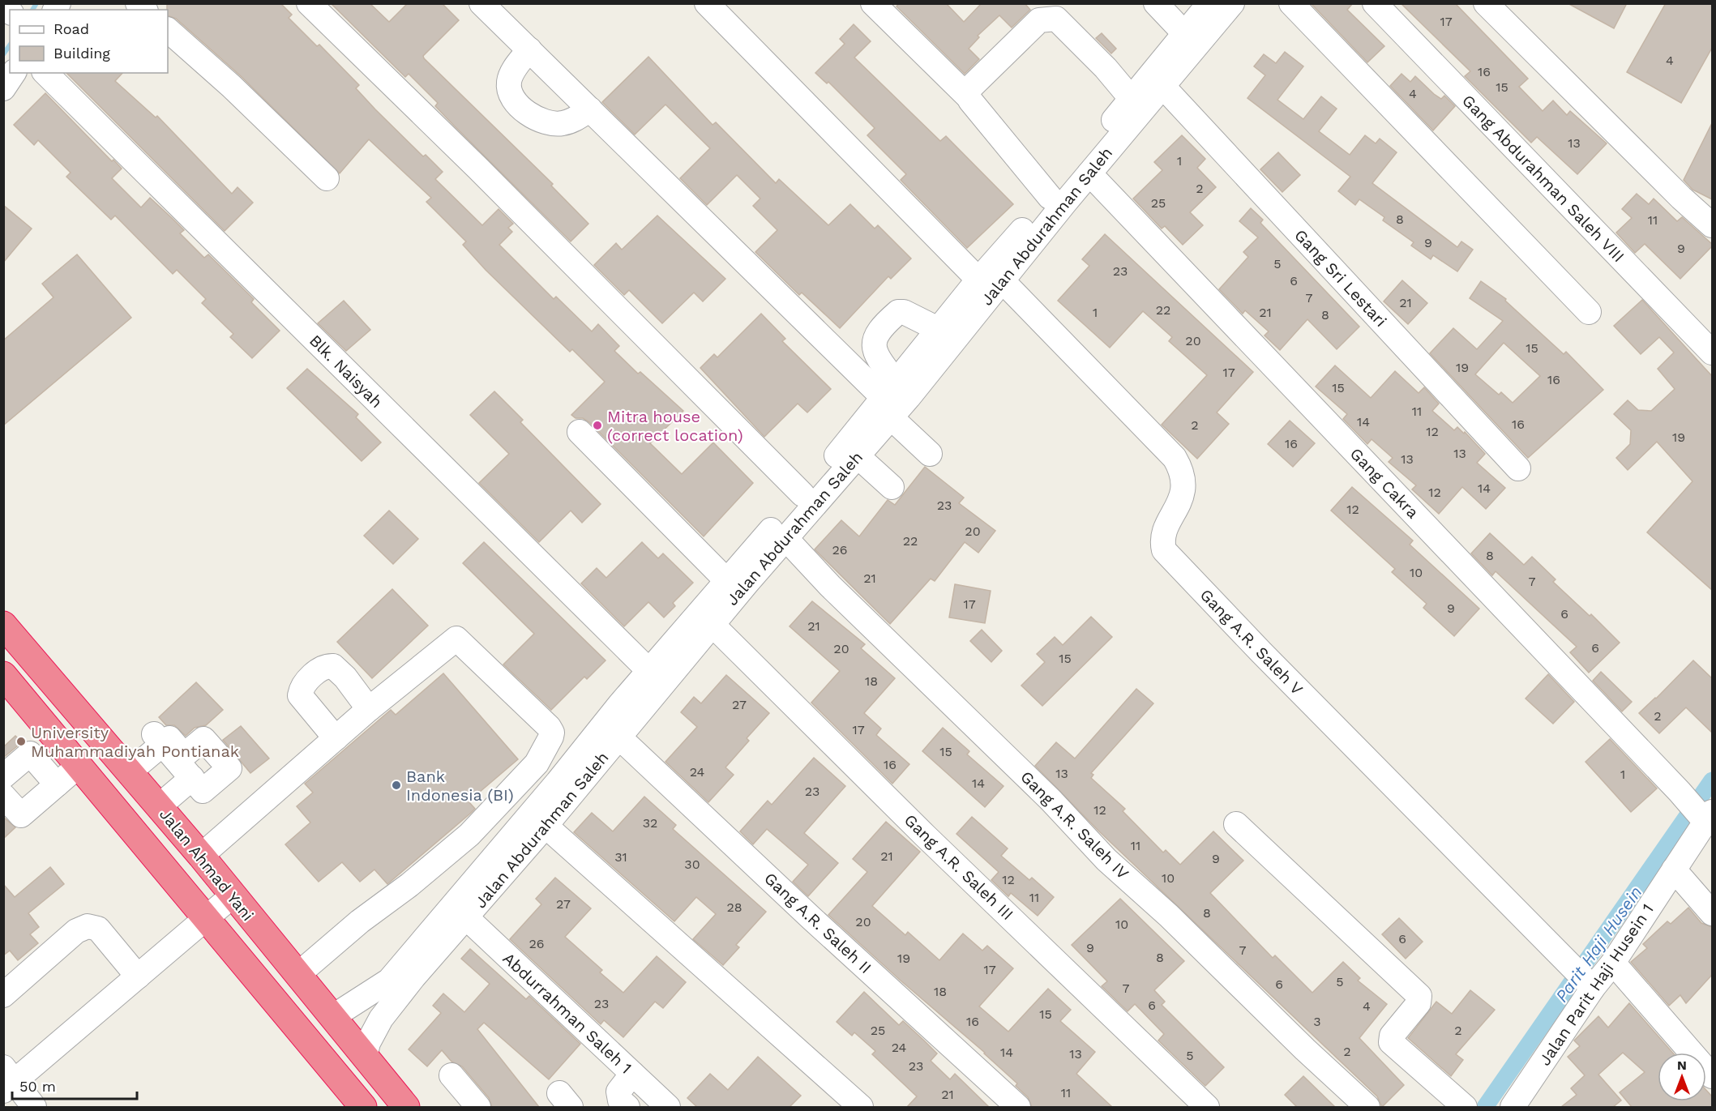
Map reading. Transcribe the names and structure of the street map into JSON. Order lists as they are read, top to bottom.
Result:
{
  "streets": {
    "highway": ["Jalan Ahmad Yani"],
    "street": [
      "Gang Abdurahman Saleh VIII",
      "Jalan Abdurahman Saleh",
      "Gang Sri Lestari",
      "Blk. Naisyah",
      "Gang Cakra",
      "Gang A.R. Saleh V",
      "Gang A.R. Saleh IV",
      "Gang A.R. Saleh III",
      "Gang A.R. Saleh II",
      "Jalan Parit Haji Husein 1",
      "Abdurrahman Saleh 1"
    ]
  },
  "crossings": [
    ["Jalan Abdurahman Saleh", "Gang Sri Lestari"],
    ["Jalan Abdurahman Saleh", "Blk. Naisyah"],
    ["Jalan Abdurahman Saleh", "Gang Cakra"],
    ["Jalan Abdurahman Saleh", "Gang A.R. Saleh V"],
    ["Jalan Abdurahman Saleh", "Gang A.R. Saleh IV"],
    ["Jalan Abdurahman Saleh", "Jalan Ahmad Yani"],
    ["Jalan Abdurahman Saleh", "Gang A.R. Saleh III"],
    ["Jalan Abdurahman Saleh", "Gang A.R. Saleh II"],
    ["Jalan Abdurahman Saleh", "Abdurrahman Saleh 1"],
    ["Gang Cakra", "Jalan Parit Haji Husein 1"],
    ["Gang A.R. Saleh V", "Jalan Parit Haji Husein 1"]
  ],
  "water": ["Parit Haji Husein"],
  "places": ["Mitra house (correct location)", "University Muhammadiyah Pontianak", "Bank Indonesia (BI)"],
  "house_numbers": [
    "17",
    "4",
    "16",
    "15",
    "4",
    "13",
    "1",
    "2",
    "25",
    "8",
    "11",
    "9",
    "9",
    "5",
    "23",
    "6",
    "7",
    "21",
    "22",
    "1",
    "21",
    "8",
    "20",
    "15",
    "19",
    "17",
    "16",
    "15",
    "11",
    "14",
    "16",
    "2",
    "12",
    "19",
    "16",
    "13",
    "13",
    "14",
    "12",
    "23",
    "12",
    "20",
    "22",
    "26",
    "8",
    "10",
    "21",
    "7",
    "17",
    "9",
    "6",
    "21",
    "6",
    "20",
    "15",
    "18",
    "27",
    "2",
    "17",
    "15",
    "16",
    "24",
    "13",
    "1",
    "14",
    "23",
    "12",
    "32",
    "11",
    "21",
    "31",
    "9",
    "30",
    "10",
    "12",
    "11",
    "27",
    "28",
    "8",
    "20",
    "10",
    "6",
    "26",
    "9",
    "7",
    "8",
    "19",
    "17",
    "5",
    "6",
    "7",
    "18",
    "23",
    "6",
    "4",
    "15",
    "16",
    "3",
    "25",
    "2",
    "24",
    "2",
    "14",
    "13",
    "5",
    "23",
    "11",
    "21"
  ],
  "legend": ["Road", "Building"],
  "scale_bar": "50 m",
  "north": "top"
}
